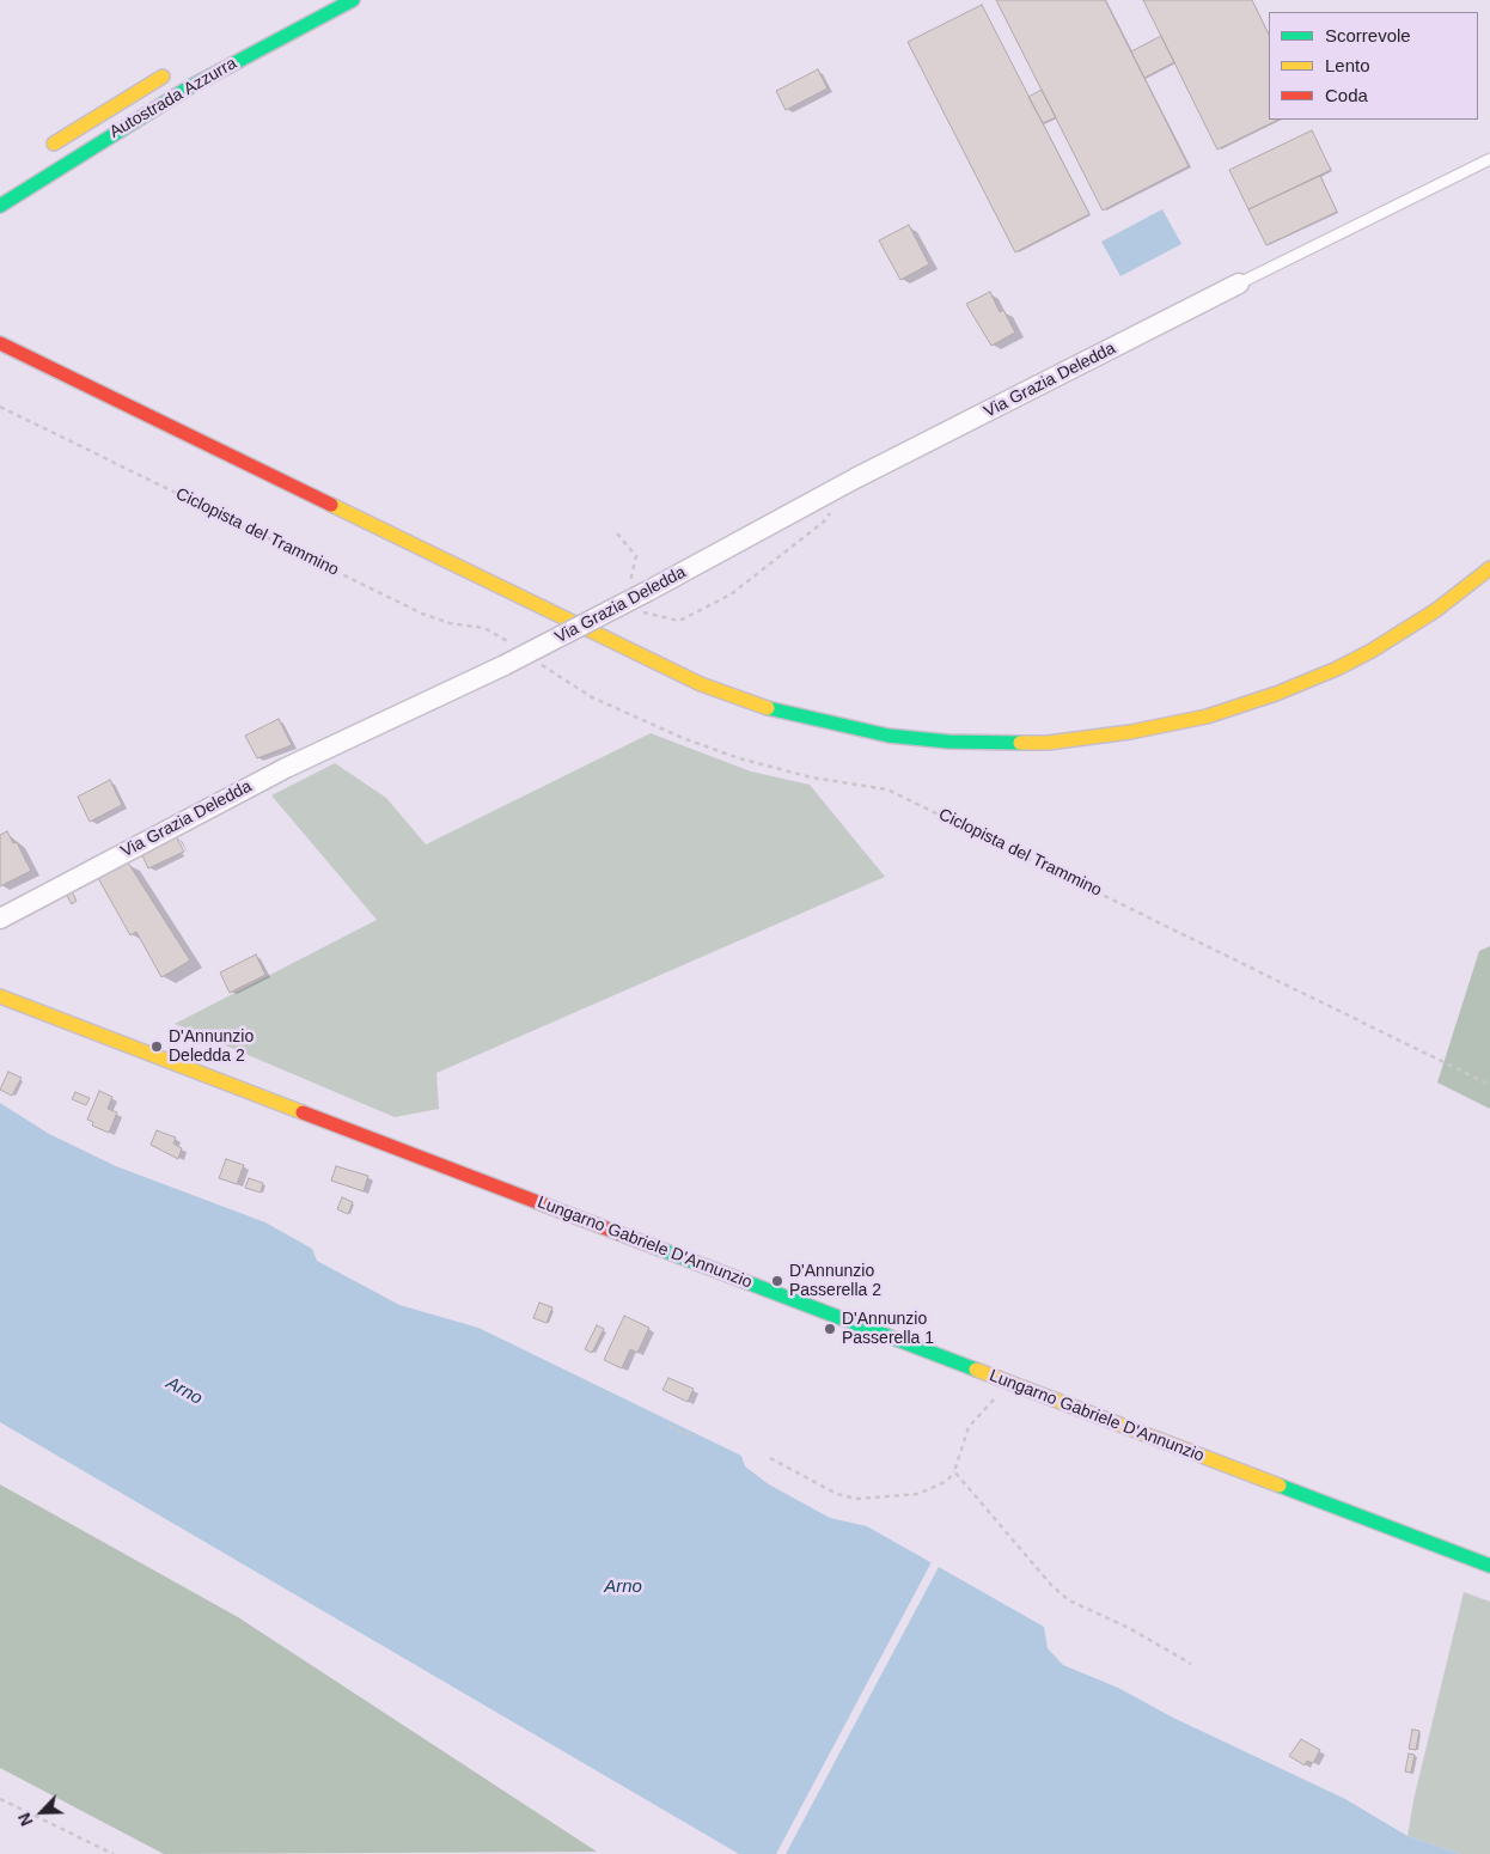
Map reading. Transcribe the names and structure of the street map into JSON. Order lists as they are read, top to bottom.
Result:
{
  "streets": {
    "main road": ["Autostrada Azzurra", "Lungarno Gabriele D'Annunzio"],
    "street": ["Via Grazia Deledda"],
    "path": ["Ciclopista del Trammino"]
  },
  "water": ["Arno"],
  "places": ["D'Annunzio Deledda 2", "D'Annunzio Passerella 2", "D'Annunzio Passerella 1"],
  "legend": ["Scorrevole", "Lento", "Coda"],
  "north": "bottom left"
}
